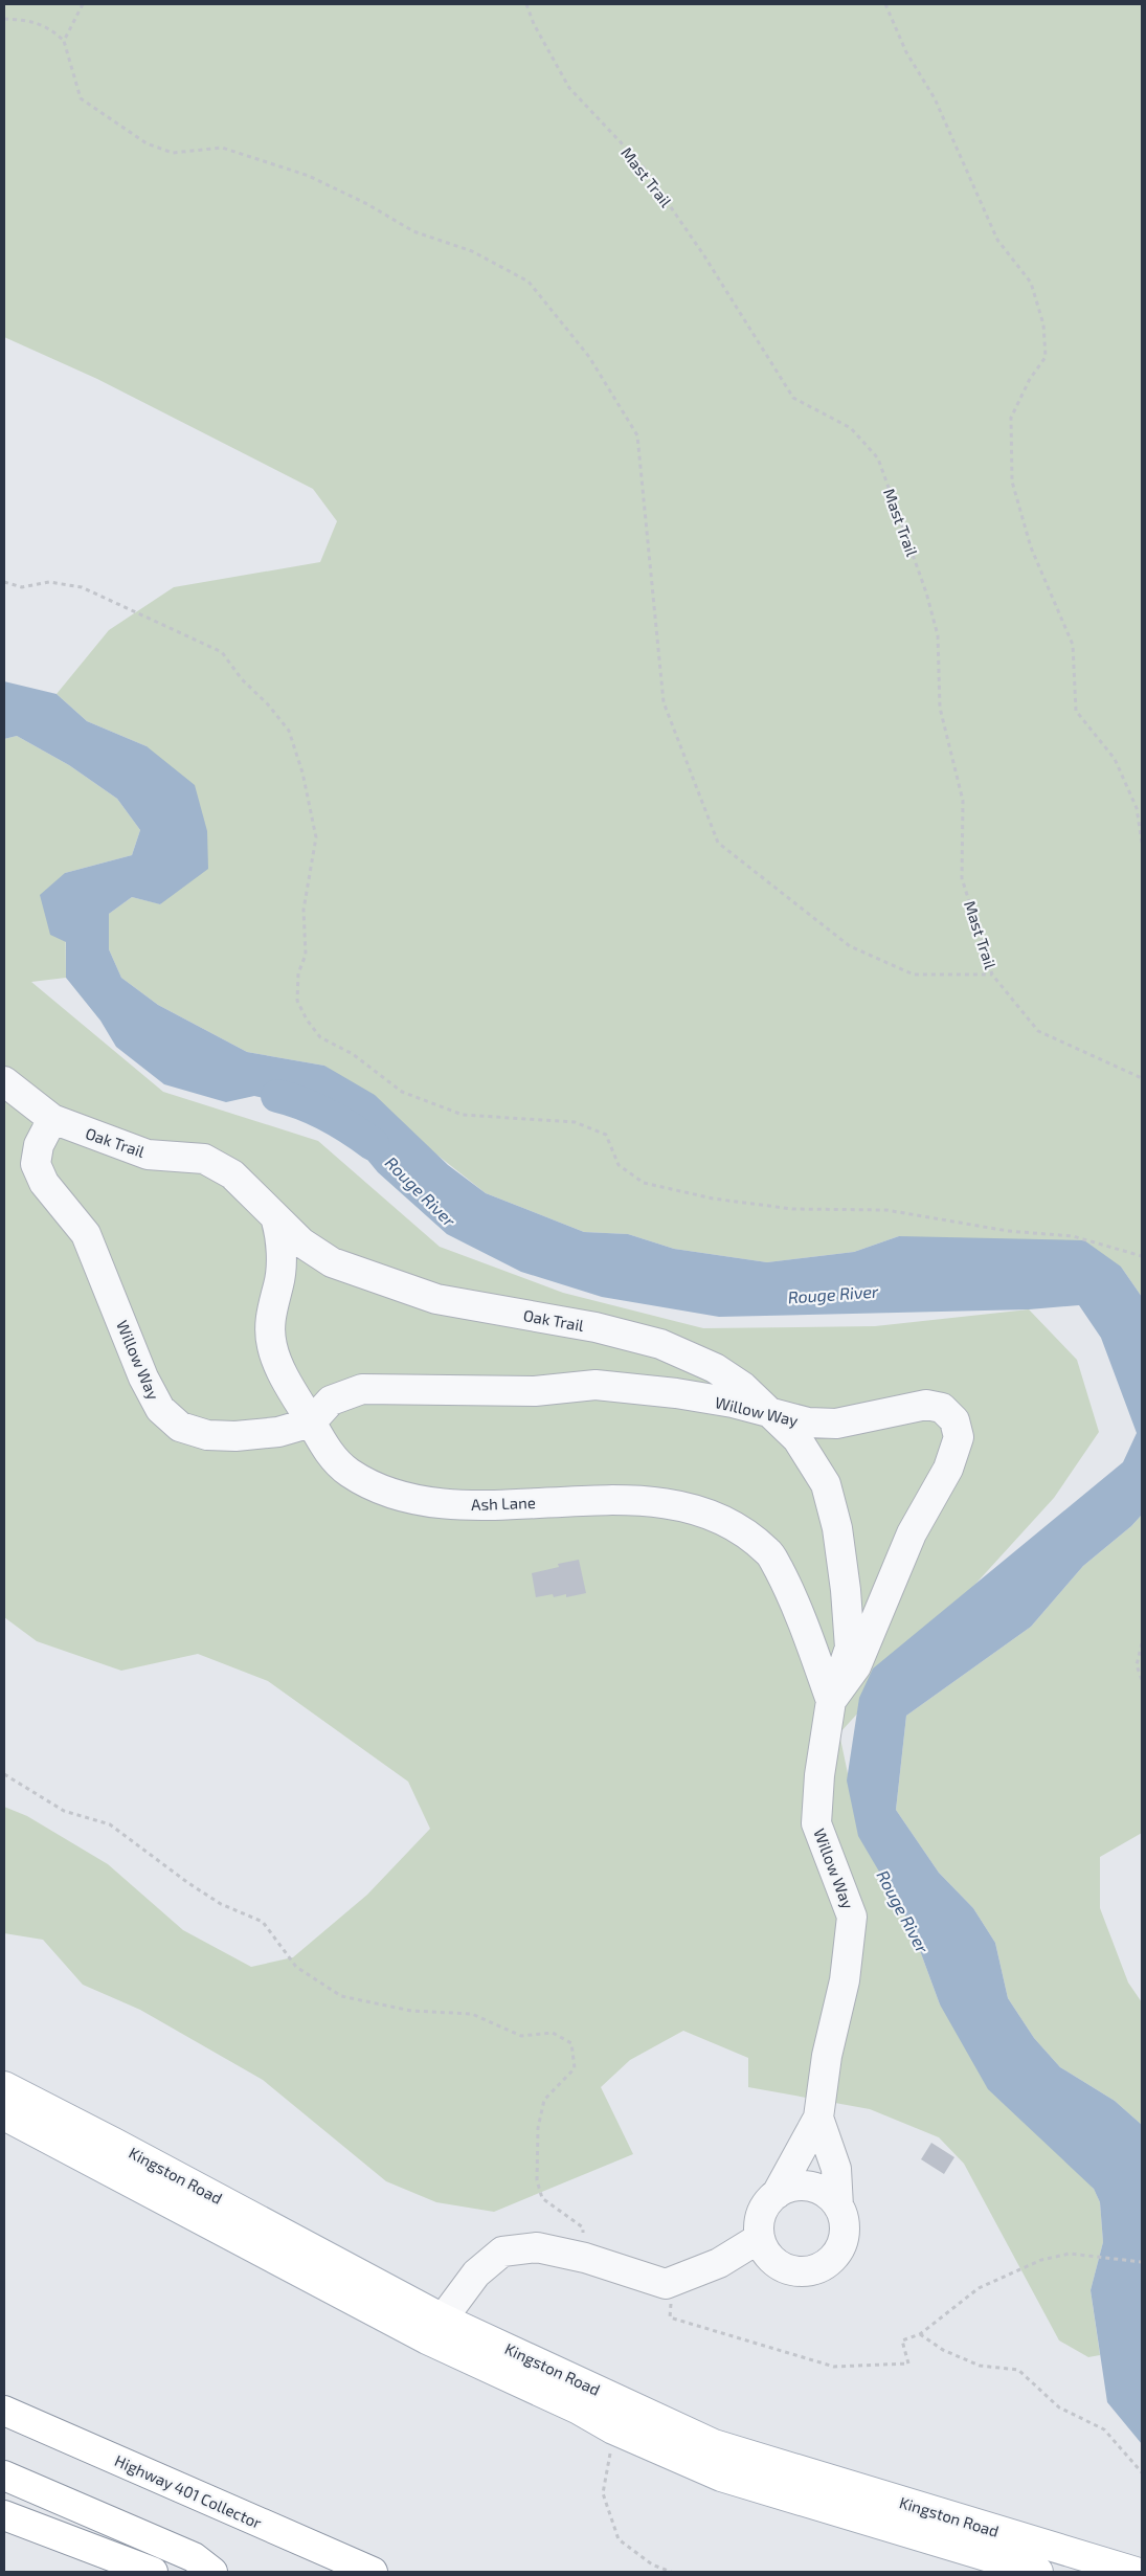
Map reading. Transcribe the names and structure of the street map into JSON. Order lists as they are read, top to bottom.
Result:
{
  "streets": {
    "main road": ["Kingston Road", "Highway 401 Collector"],
    "lane": ["Oak Trail", "Willow Way", "Ash Lane"],
    "path": ["Mast Trail"]
  },
  "crossings": [
    ["Oak Trail", "Willow Way"],
    ["Oak Trail", "Ash Lane"],
    ["Willow Way", "Ash Lane"]
  ],
  "water": ["Rouge River"]
}
